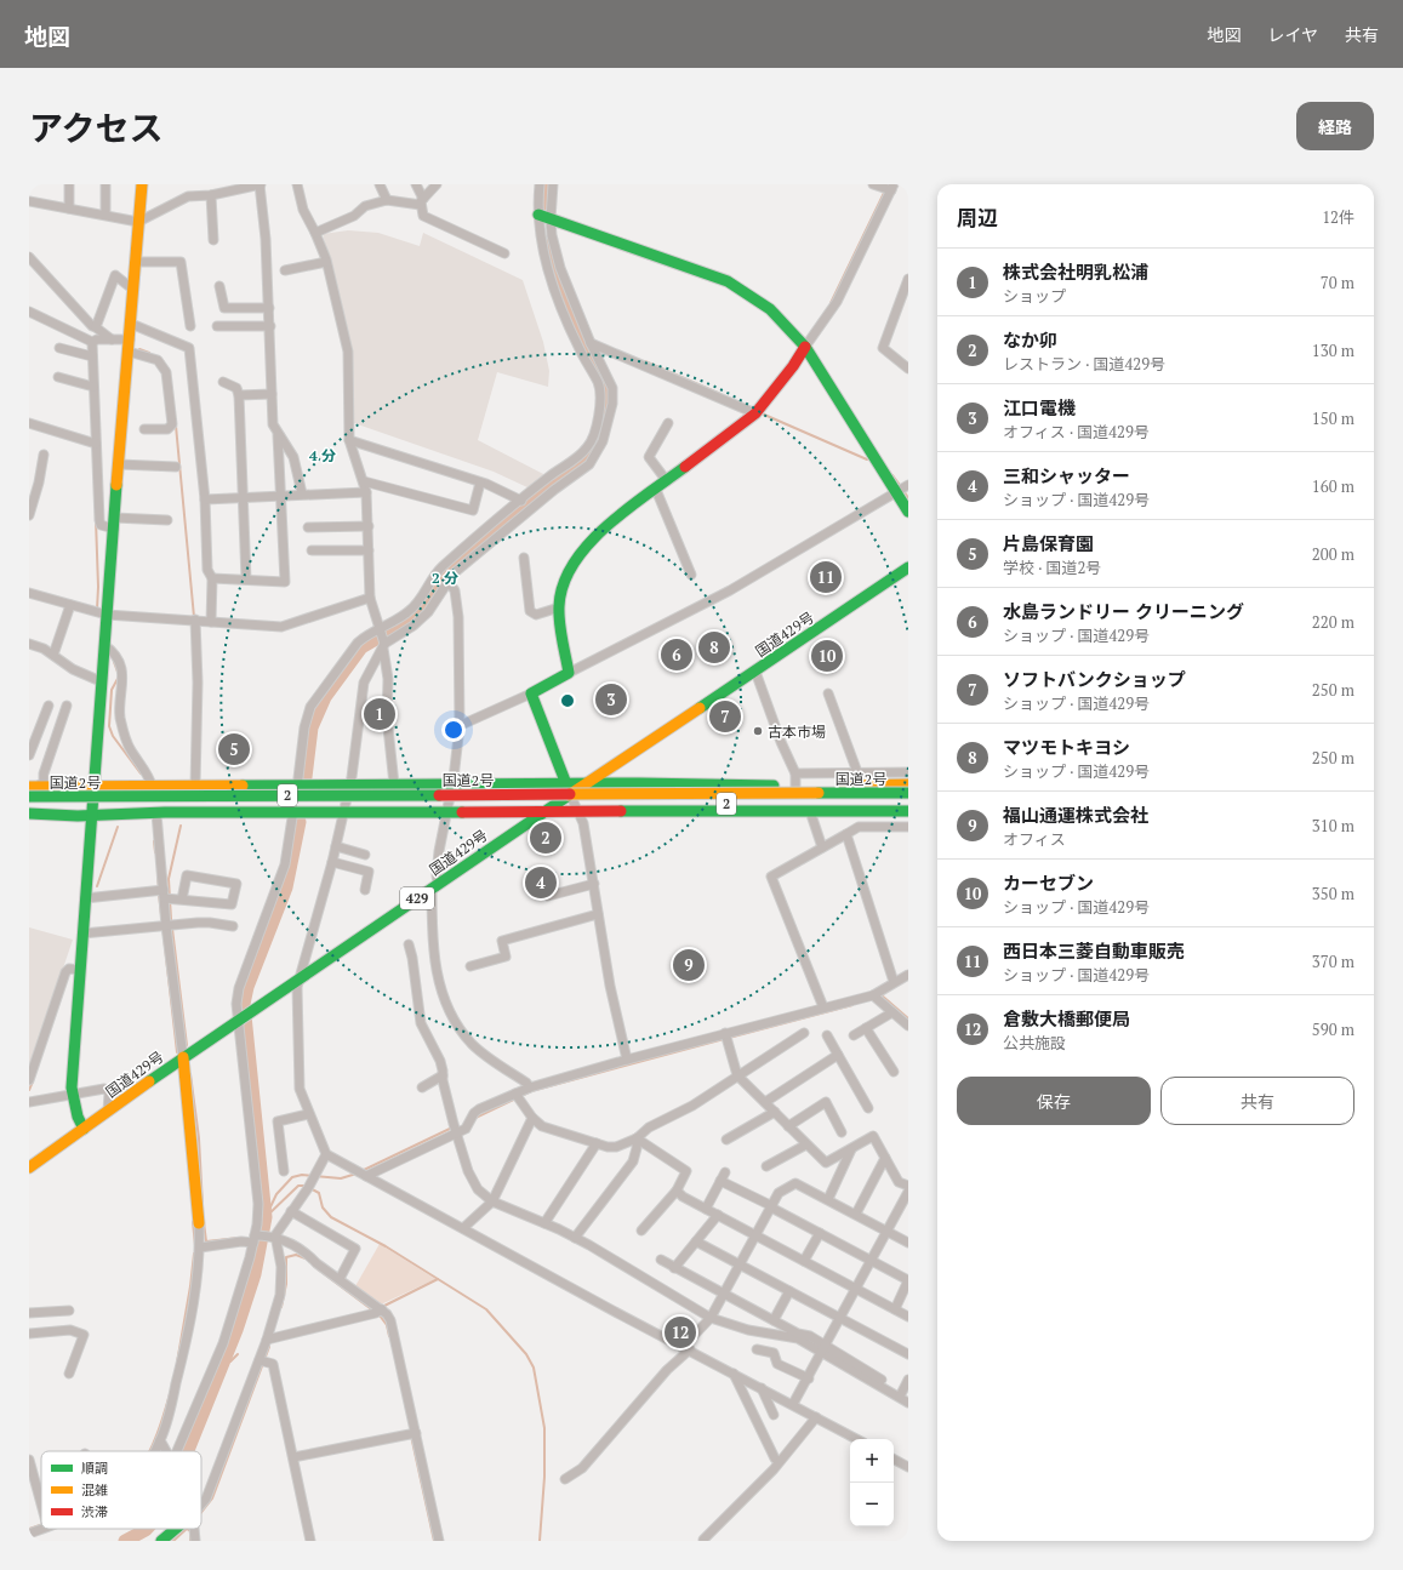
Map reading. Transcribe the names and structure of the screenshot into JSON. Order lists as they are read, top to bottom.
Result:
{
  "streets": {
    "main road": [
      "国道429号",
      "国道2号",
      "2",
      "429"
    ]
  },
  "places": ["古本市場"],
  "legend": ["順調", "混雑", "渋滞"],
  "page": {
    "header": "地図",
    "nav": ["地図", "レイヤ", "共有"],
    "title": "アクセス",
    "buttons": [
      "経路",
      ["保存", "共有"]
    ],
    "heading": ["周辺", "12件"],
    "list": [
      {
        "mark": "1",
        "name": "株式会社明乳松浦",
        "note": "ショップ",
        "value": "70 m"
      },
      {
        "mark": "2",
        "name": "なか卯",
        "note": "レストラン · 国道429号",
        "value": "130 m"
      },
      {
        "mark": "3",
        "name": "江口電機",
        "note": "オフィス · 国道429号",
        "value": "150 m"
      },
      {
        "mark": "4",
        "name": "三和シャッター",
        "note": "ショップ · 国道429号",
        "value": "160 m"
      },
      {
        "mark": "5",
        "name": "片島保育園",
        "note": "学校 · 国道2号",
        "value": "200 m"
      },
      {
        "mark": "6",
        "name": "水島ランドリー クリーニング",
        "note": "ショップ · 国道429号",
        "value": "220 m"
      },
      {
        "mark": "7",
        "name": "ソフトバンクショップ",
        "note": "ショップ · 国道429号",
        "value": "250 m"
      },
      {
        "mark": "8",
        "name": "マツモトキヨシ",
        "note": "ショップ · 国道429号",
        "value": "250 m"
      },
      {
        "mark": "9",
        "name": "福山通運株式会社",
        "note": "オフィス",
        "value": "310 m"
      },
      {
        "mark": "10",
        "name": "カーセブン",
        "note": "ショップ · 国道429号",
        "value": "350 m"
      },
      {
        "mark": "11",
        "name": "西日本三菱自動車販売",
        "note": "ショップ · 国道429号",
        "value": "370 m"
      },
      {
        "mark": "12",
        "name": "倉敷大橋郵便局",
        "note": "公共施設",
        "value": "590 m"
      }
    ],
    "pins": [
      "11",
      "8",
      "6",
      "10",
      "3",
      "1",
      "7",
      "5",
      "2",
      "4",
      "9",
      "12"
    ],
    "map_buttons": ["+", "−"]
  },
  "rings": ["4 分", "2 分"]
}
